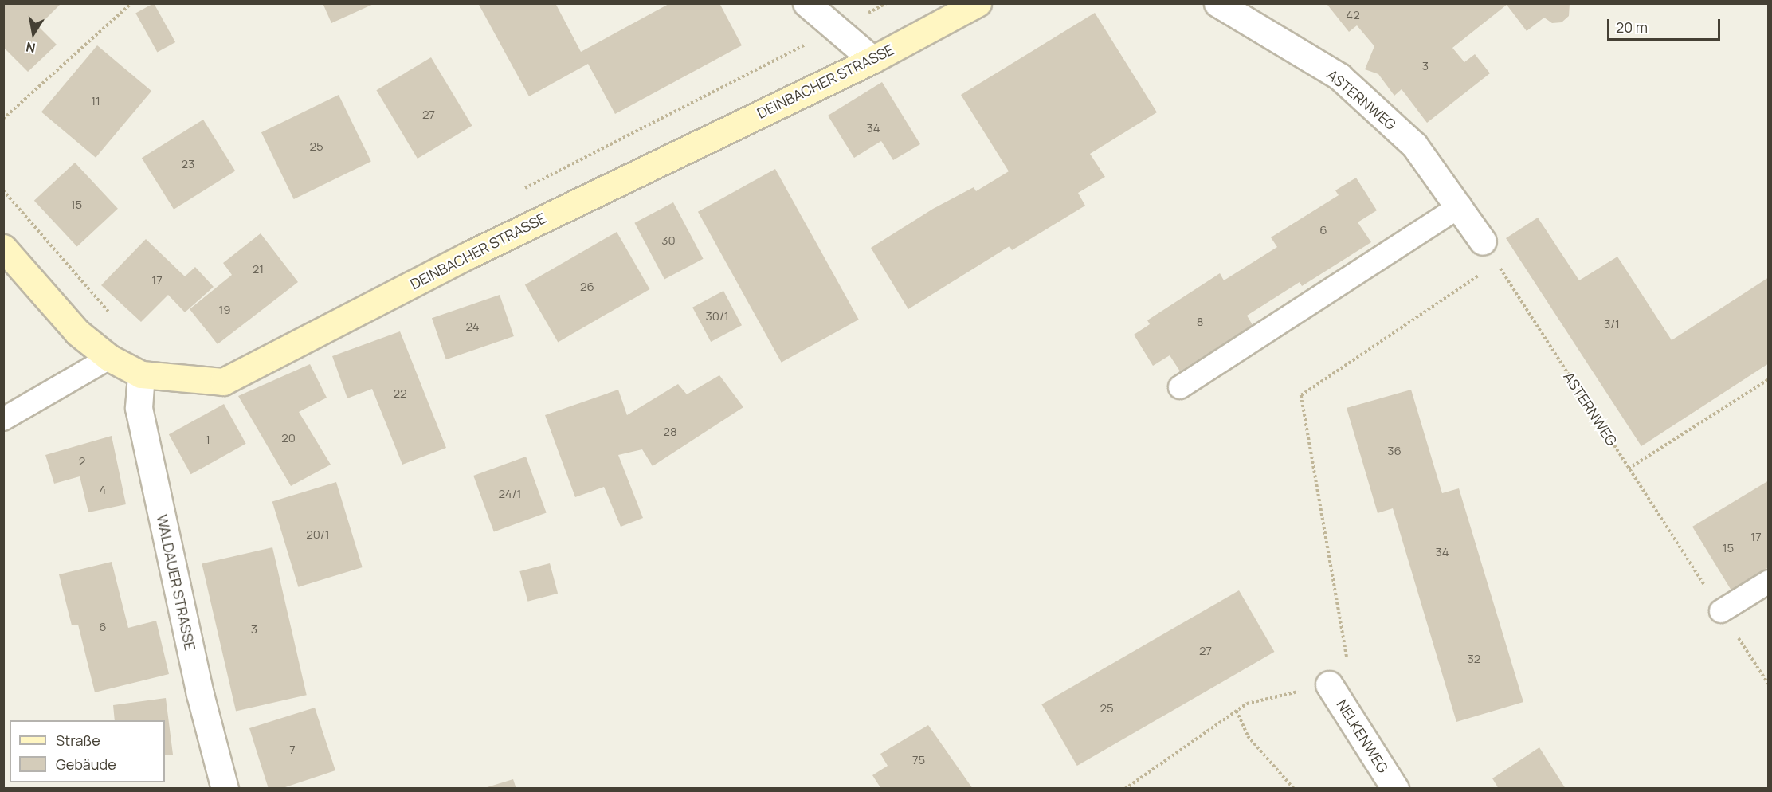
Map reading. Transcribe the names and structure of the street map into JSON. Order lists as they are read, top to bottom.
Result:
{
  "streets": {
    "street": [
      "DEINBACHER STRASSE",
      "ASTERNWEG",
      "WALDAUER STRASSE",
      "NELKENWEG"
    ]
  },
  "crossings": [
    ["DEINBACHER STRASSE", "WALDAUER STRASSE"]
  ],
  "house_numbers": [
    "42",
    "3",
    "11",
    "27",
    "34",
    "25",
    "23",
    "15",
    "6",
    "30",
    "21",
    "17",
    "26",
    "19",
    "30/1",
    "8",
    "3/1",
    "24",
    "22",
    "28",
    "20",
    "1",
    "36",
    "2",
    "4",
    "24/1",
    "20/1",
    "17",
    "15",
    "34",
    "6",
    "3",
    "27",
    "32",
    "25",
    "7",
    "75"
  ],
  "legend": ["Straße", "Gebäude"],
  "scale_bar": "20 m",
  "north": "bottom"
}
